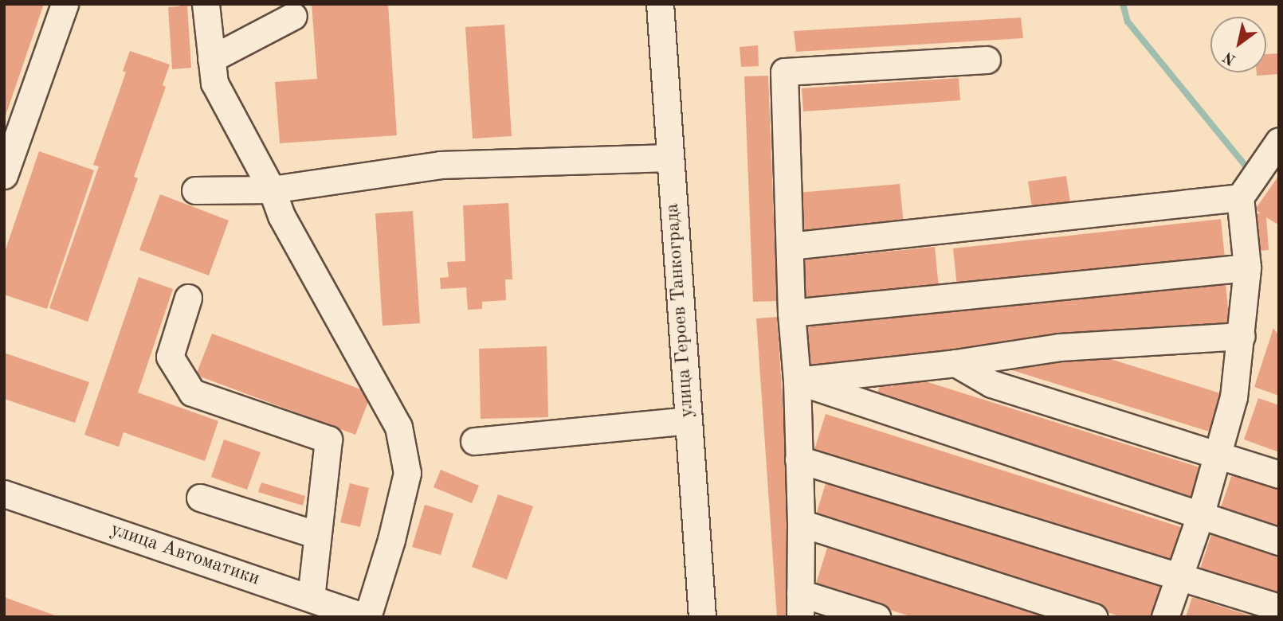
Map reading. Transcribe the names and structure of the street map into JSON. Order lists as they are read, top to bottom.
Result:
{
  "streets": {
    "street": ["улица Героев Танкограда", "улица Автоматики"]
  },
  "north": "bottom left"
}
